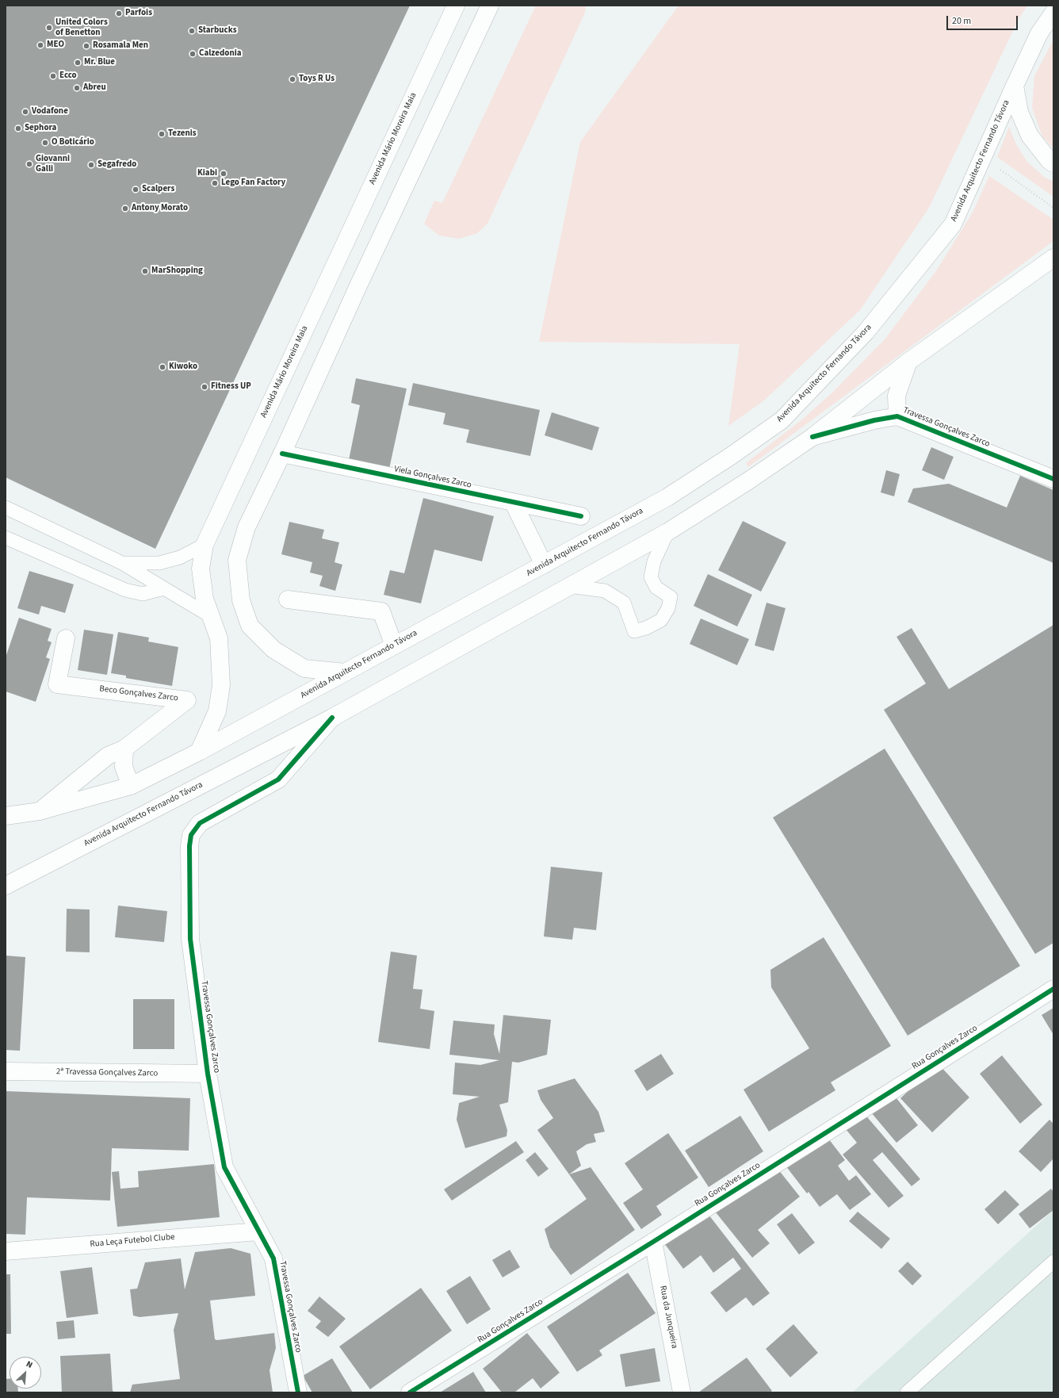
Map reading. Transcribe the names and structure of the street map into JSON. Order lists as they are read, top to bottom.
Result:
{
  "streets": {
    "main road": [
      "Avenida Mário Moreira Maia",
      "Avenida Arquitecto Fernando Távora",
      "Travessa Gonçalves Zarco",
      "Viela Gonçalves Zarco",
      "Beco Gonçalves Zarco",
      "Rua Gonçalves Zarco",
      "2ª Travessa Gonçalves Zarco",
      "Rua Leça Futebol Clube",
      "Rua da Junqueira"
    ]
  },
  "crossings": [
    ["Avenida Mário Moreira Maia", "Avenida Arquitecto Fernando Távora"],
    ["Avenida Arquitecto Fernando Távora", "Travessa Gonçalves Zarco"],
    ["Avenida Arquitecto Fernando Távora", "Beco Gonçalves Zarco"],
    ["Travessa Gonçalves Zarco", "2ª Travessa Gonçalves Zarco"],
    ["Travessa Gonçalves Zarco", "Rua Leça Futebol Clube"],
    ["Rua Gonçalves Zarco", "Rua da Junqueira"]
  ],
  "places": [
    "Parfois",
    "United Colors of Benetton",
    "Starbucks",
    "MEO",
    "Rosamala Men",
    "Calzedonia",
    "Mr. Blue",
    "Ecco",
    "Toys R Us",
    "Abreu",
    "Vodafone",
    "Sephora",
    "Tezenis",
    "O Boticário",
    "Giovanni Galli",
    "Segafredo",
    "Kiabi",
    "Lego Fan Factory",
    "Scalpers",
    "Antony Morato",
    "MarShopping",
    "Kiwoko",
    "Fitness UP"
  ],
  "scale_bar": "20 m",
  "north": "top right"
}
